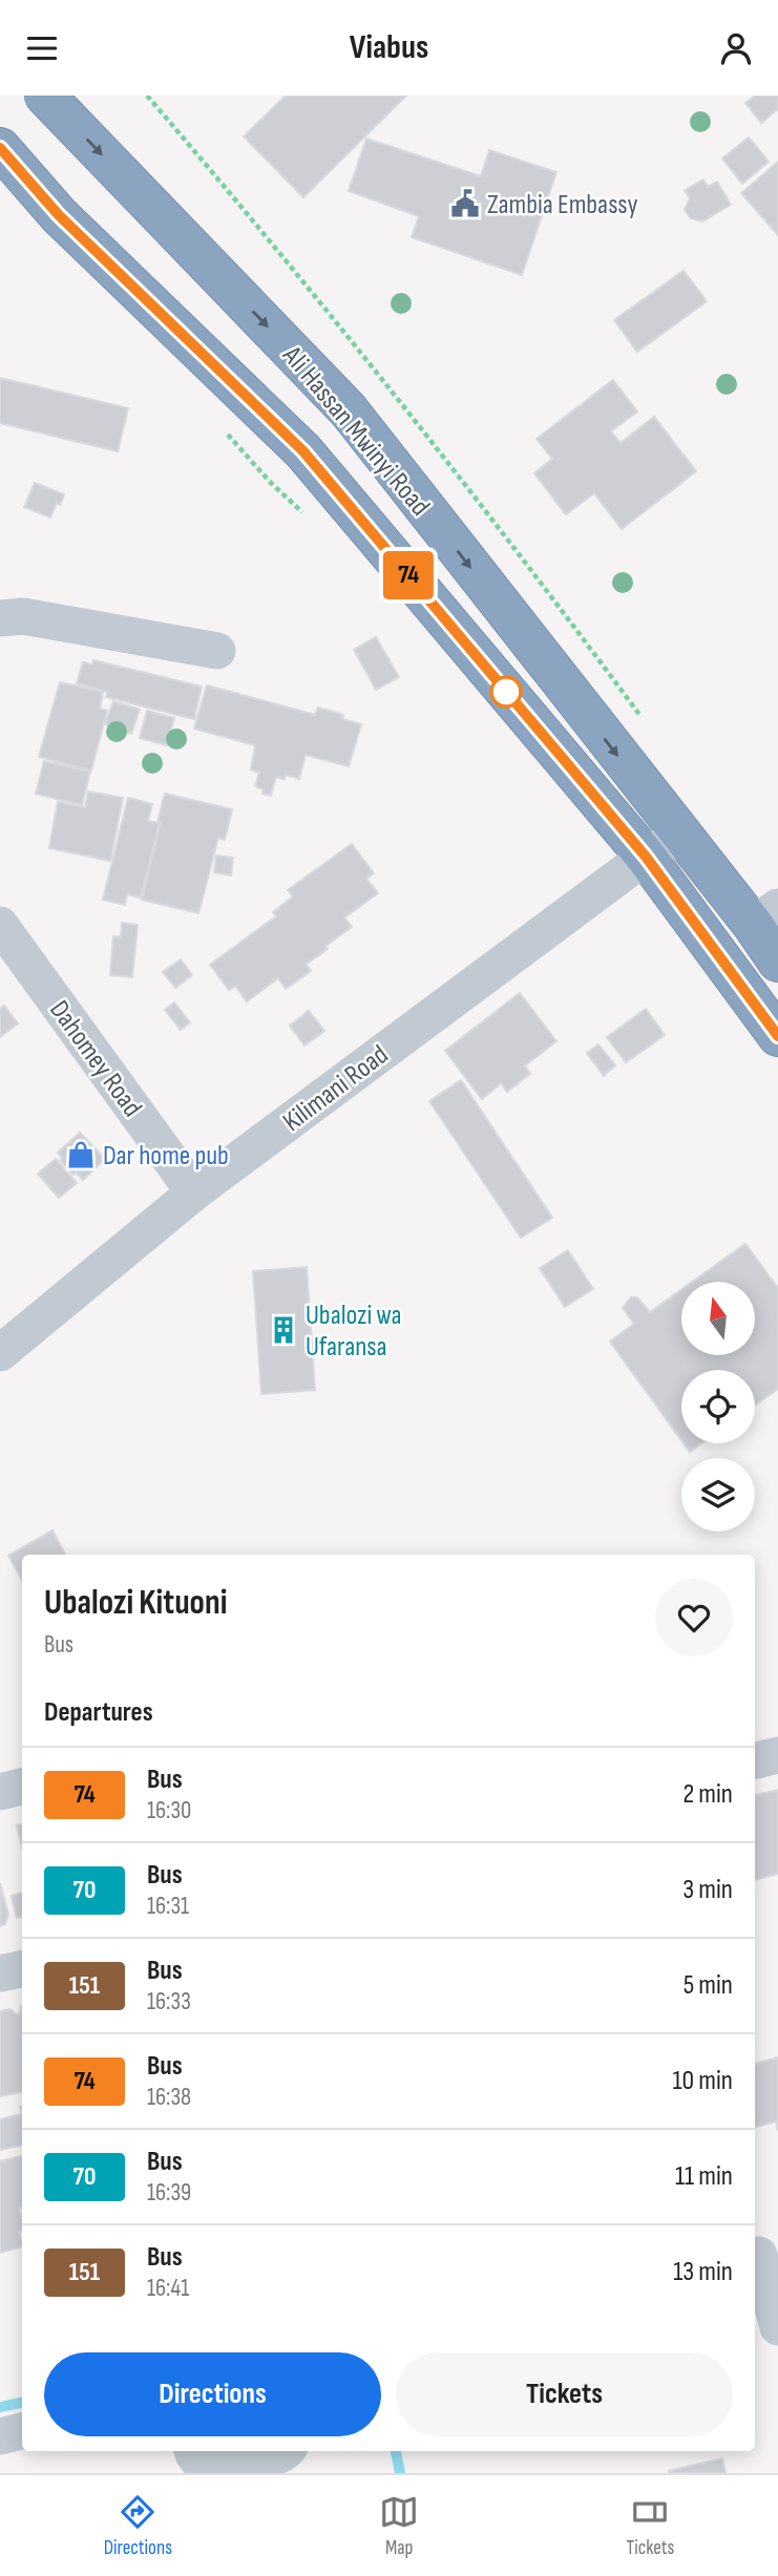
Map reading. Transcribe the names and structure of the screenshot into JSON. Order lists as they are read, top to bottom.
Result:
{
  "streets": {
    "highway": ["Ali Hassan Mwinyi Road"],
    "street": ["Dahomey Road", "Kilimani Road"]
  },
  "crossings": [
    ["Ali Hassan Mwinyi Road", "Kilimani Road"],
    ["Dahomey Road", "Kilimani Road"]
  ],
  "places": {
    "public building": ["Zambia Embassy"],
    "shop": ["Dar home pub"],
    "building": ["Ubalozi wa Ufaransa"]
  },
  "lines": ["bus line 74"],
  "north": "top",
  "page": {
    "header": "Viabus",
    "on_map": "74",
    "heading": [
      ["Ubalozi Kituoni", "Bus"],
      "Departures"
    ],
    "list": [
      {
        "mark": "74",
        "name": "Bus",
        "note": "16:30",
        "value": "2 min"
      },
      {
        "mark": "70",
        "name": "Bus",
        "note": "16:31",
        "value": "3 min"
      },
      {
        "mark": "151",
        "name": "Bus",
        "note": "16:33",
        "value": "5 min"
      },
      {
        "mark": "74",
        "name": "Bus",
        "note": "16:38",
        "value": "10 min"
      },
      {
        "mark": "70",
        "name": "Bus",
        "note": "16:39",
        "value": "11 min"
      },
      {
        "mark": "151",
        "name": "Bus",
        "note": "16:41",
        "value": "13 min"
      }
    ],
    "buttons": ["Directions", "Tickets"],
    "tabs": ["Directions", "Map", "Tickets"]
  }
}
